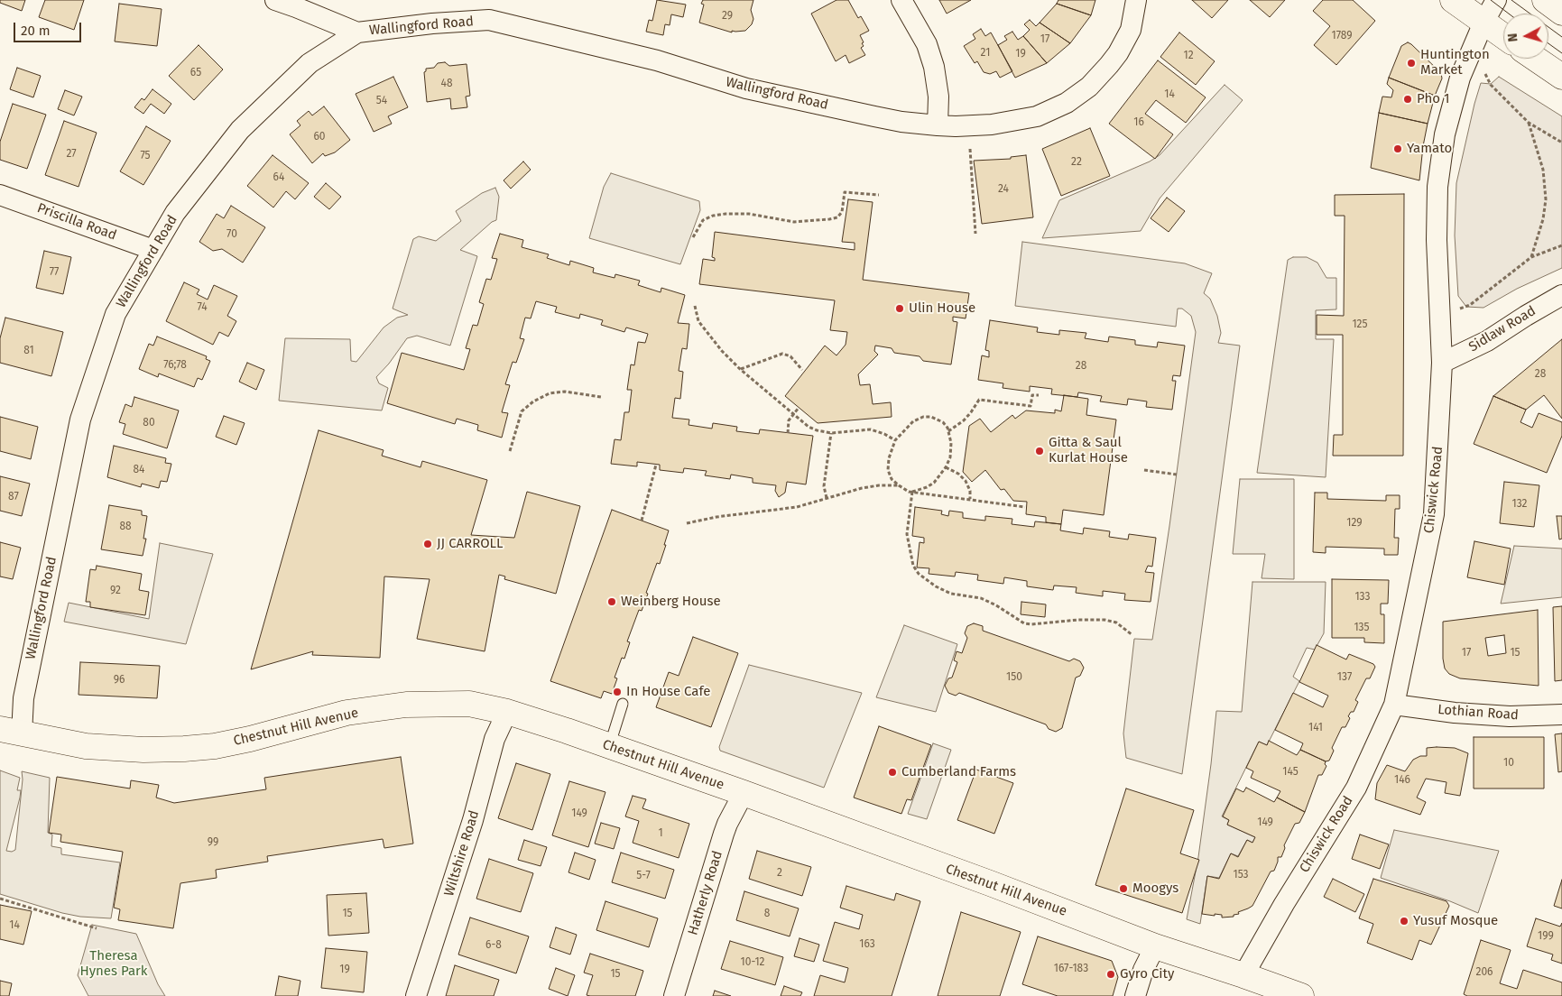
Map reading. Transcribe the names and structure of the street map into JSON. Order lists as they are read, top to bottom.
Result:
{
  "streets": {
    "main road": ["Chestnut Hill Avenue"],
    "street": [
      "Wallingford Road",
      "Priscilla Road",
      "Sidlaw Road",
      "Chiswick Road",
      "Lothian Road",
      "Wiltshire Road",
      "Hatherly Road"
    ]
  },
  "crossings": [
    ["Wallingford Road", "Priscilla Road"],
    ["Wallingford Road", "Chestnut Hill Avenue"],
    ["Sidlaw Road", "Chiswick Road"],
    ["Chiswick Road", "Lothian Road"],
    ["Chiswick Road", "Chestnut Hill Avenue"],
    ["Chestnut Hill Avenue", "Wiltshire Road"],
    ["Chestnut Hill Avenue", "Hatherly Road"]
  ],
  "parks": ["Theresa Hynes Park"],
  "places": [
    "Huntington Market",
    "Pho 1",
    "Yamato",
    "Ulin House",
    "Gitta & Saul Kurlat House",
    "JJ CARROLL",
    "Weinberg House",
    "In House Cafe",
    "Cumberland Farms",
    "Moogys",
    "Yusuf Mosque",
    "Gyro City"
  ],
  "house_numbers": [
    "29",
    "1789",
    "17",
    "21",
    "19",
    "12",
    "65",
    "48",
    "14",
    "54",
    "16",
    "60",
    "27",
    "75",
    "22",
    "64",
    "24",
    "70",
    "77",
    "74",
    "125",
    "81",
    "76;78",
    "28",
    "28",
    "80",
    "84",
    "87",
    "132",
    "129",
    "88",
    "92",
    "133",
    "135",
    "17",
    "15",
    "150",
    "137",
    "96",
    "141",
    "10",
    "145",
    "146",
    "149",
    "149",
    "1",
    "99",
    "2",
    "153",
    "5-7",
    "15",
    "8",
    "14",
    "199",
    "163",
    "6-8",
    "10-12",
    "167-183",
    "19",
    "206",
    "15"
  ],
  "scale_bar": "20 m",
  "north": "left"
}
